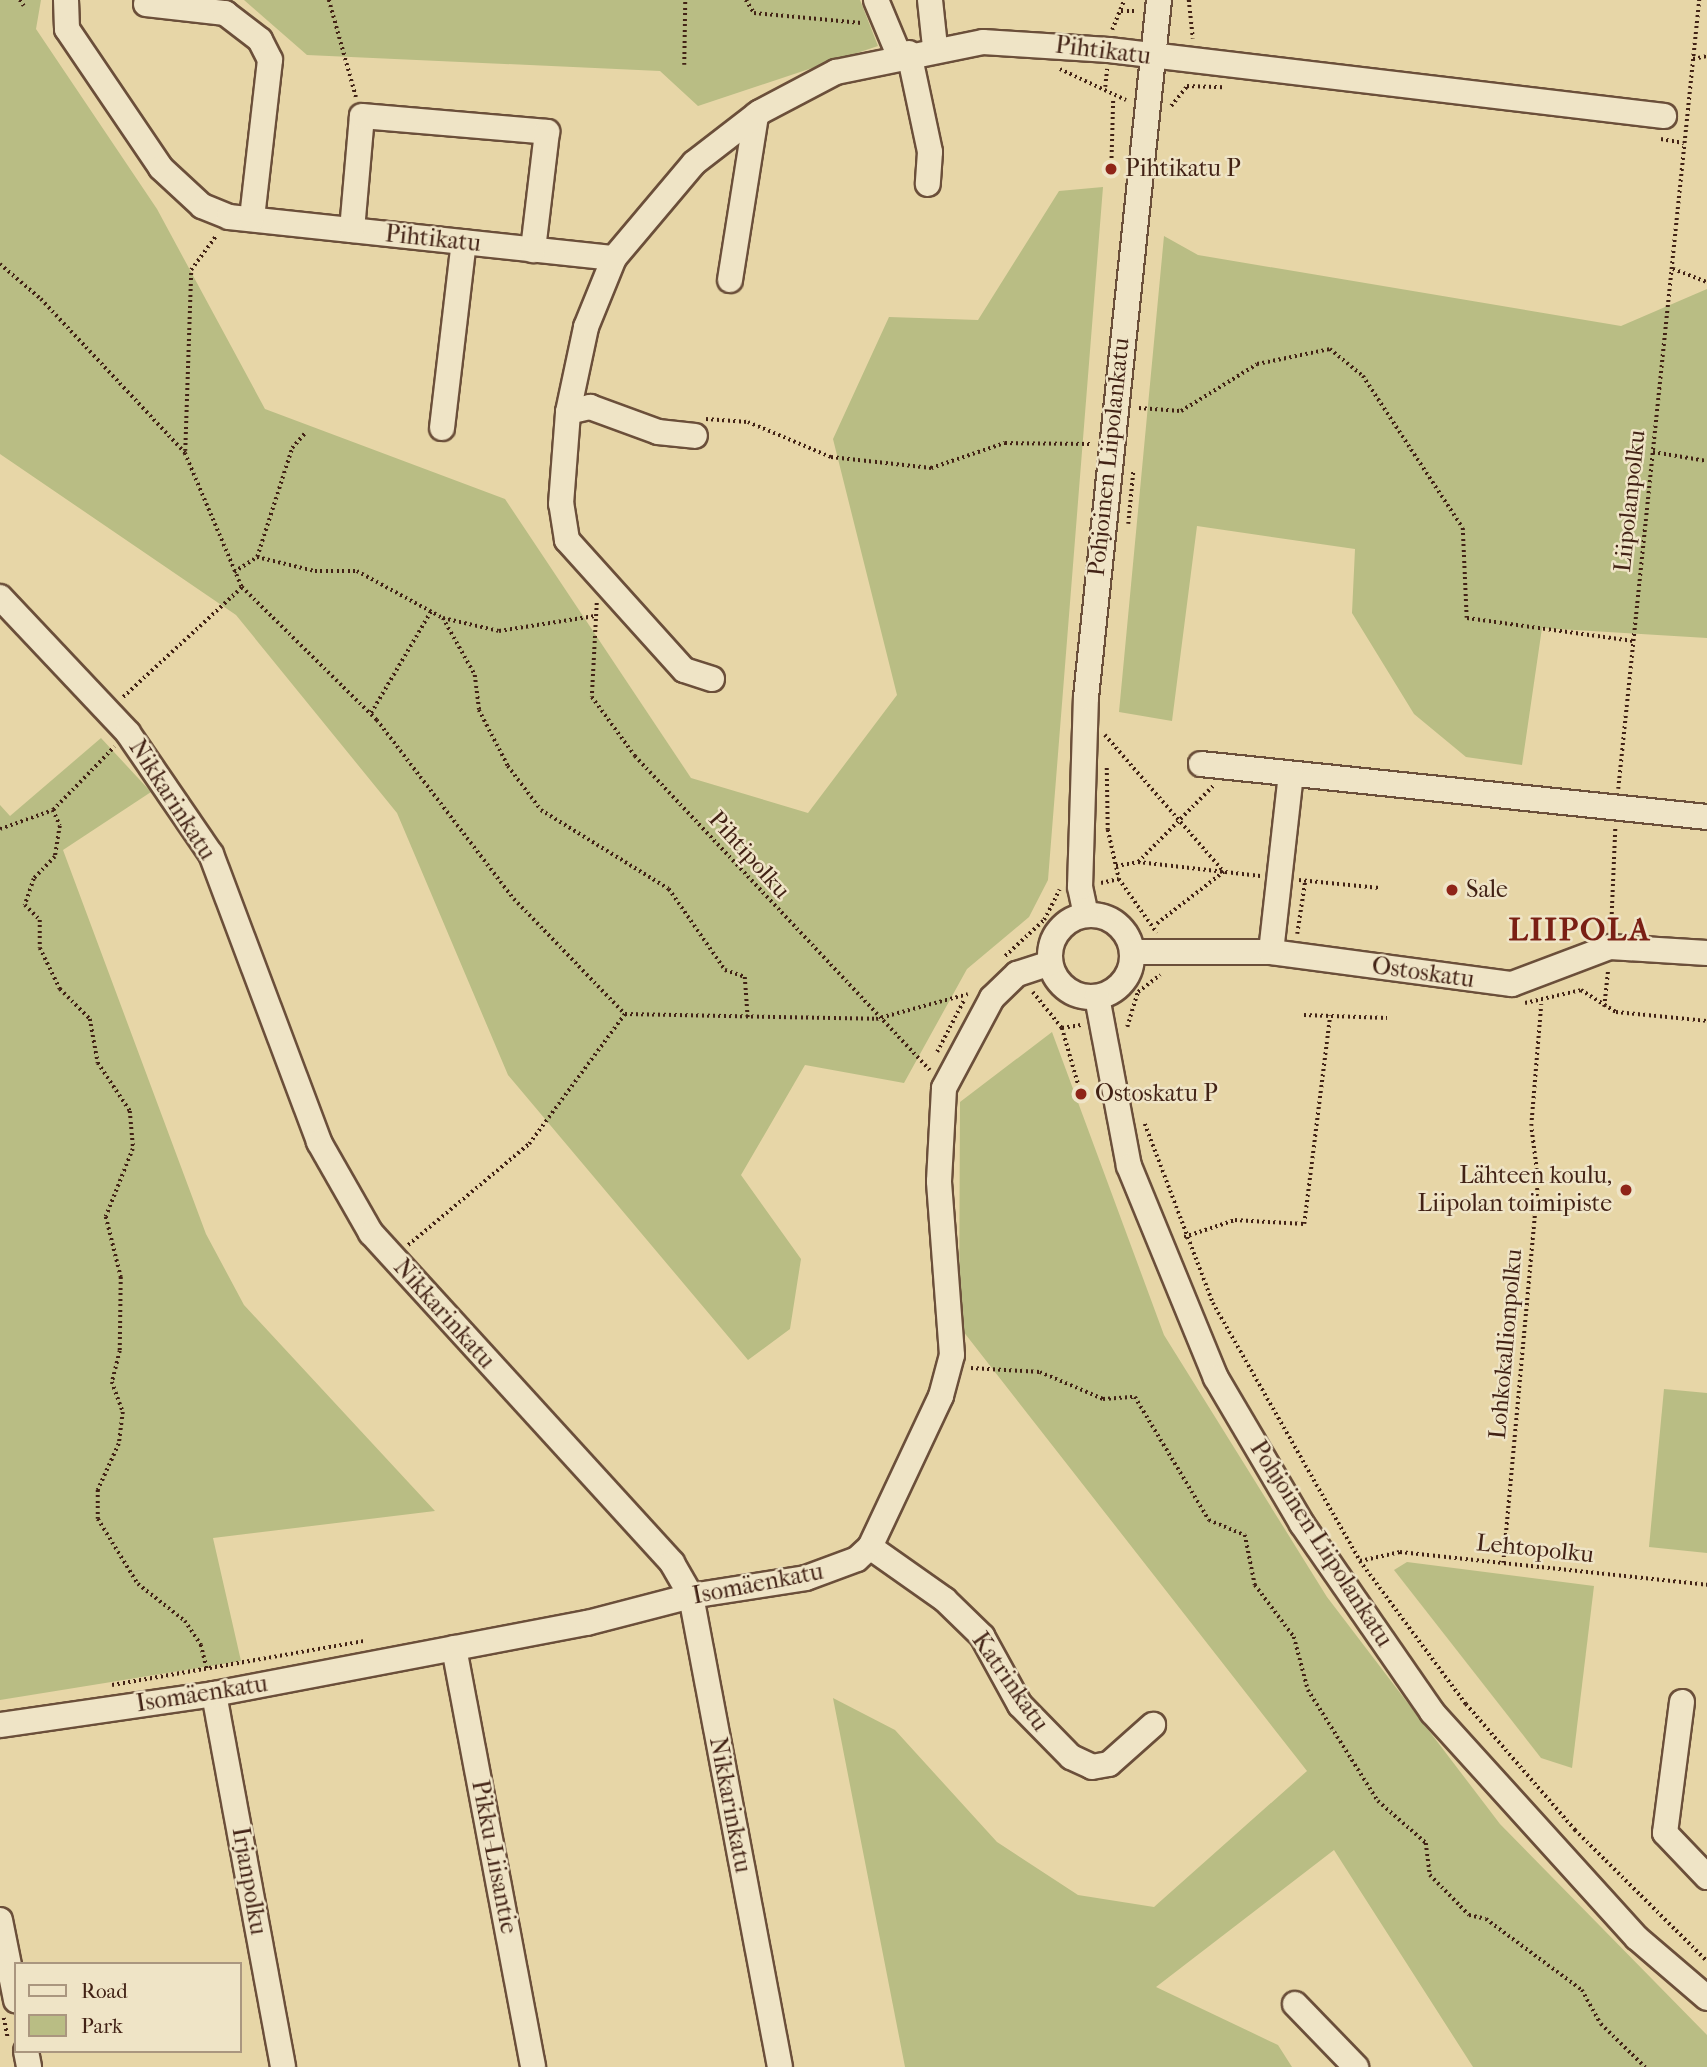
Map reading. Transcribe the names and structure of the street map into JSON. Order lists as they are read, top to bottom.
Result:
{
  "streets": {
    "street": [
      "Pihtikatu",
      "Pohjoinen Liipolankatu",
      "Nikkarinkatu",
      "Ostoskatu",
      "Isomäenkatu",
      "Katrinkatu",
      "Pikku-Liisantie",
      "Irjanpolku"
    ],
    "path": [
      "Liipolanpolku",
      "Pihtipolku",
      "Lohkokallionpolku",
      "Lehtopolku"
    ]
  },
  "crossings": [
    ["Pihtikatu", "Pohjoinen Liipolankatu"],
    ["Pohjoinen Liipolankatu", "Ostoskatu"],
    ["Liipolanpolku", "Ostoskatu"],
    ["Nikkarinkatu", "Isomäenkatu"],
    ["Lohkokallionpolku", "Lehtopolku"],
    ["Isomäenkatu", "Katrinkatu"],
    ["Isomäenkatu", "Pikku-Liisantie"],
    ["Isomäenkatu", "Irjanpolku"]
  ],
  "districts": ["LIIPOLA"],
  "places": [
    "Pihtikatu P",
    "Sale",
    "Ostoskatu P",
    "Lähteen koulu, Liipolan toimipiste"
  ],
  "legend": ["Road", "Park"]
}
